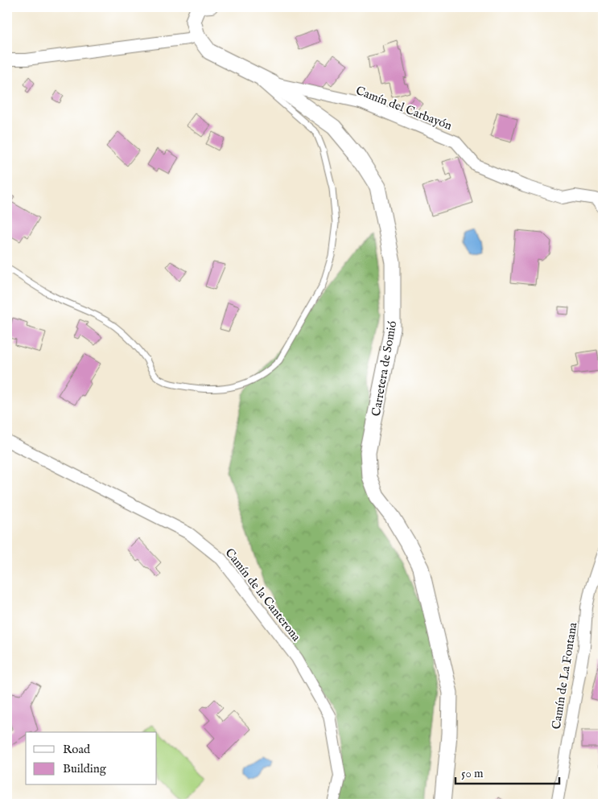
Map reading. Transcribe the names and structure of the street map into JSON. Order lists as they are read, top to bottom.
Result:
{
  "streets": {
    "street": [
      "Camín del Carbayón",
      "Carretera de Somió",
      "Camín de la Canterona",
      "Camín de La Fontana"
    ]
  },
  "crossings": [
    ["Camín del Carbayón", "Carretera de Somió"]
  ],
  "legend": ["Road", "Building"],
  "scale_bar": "50 m"
}
